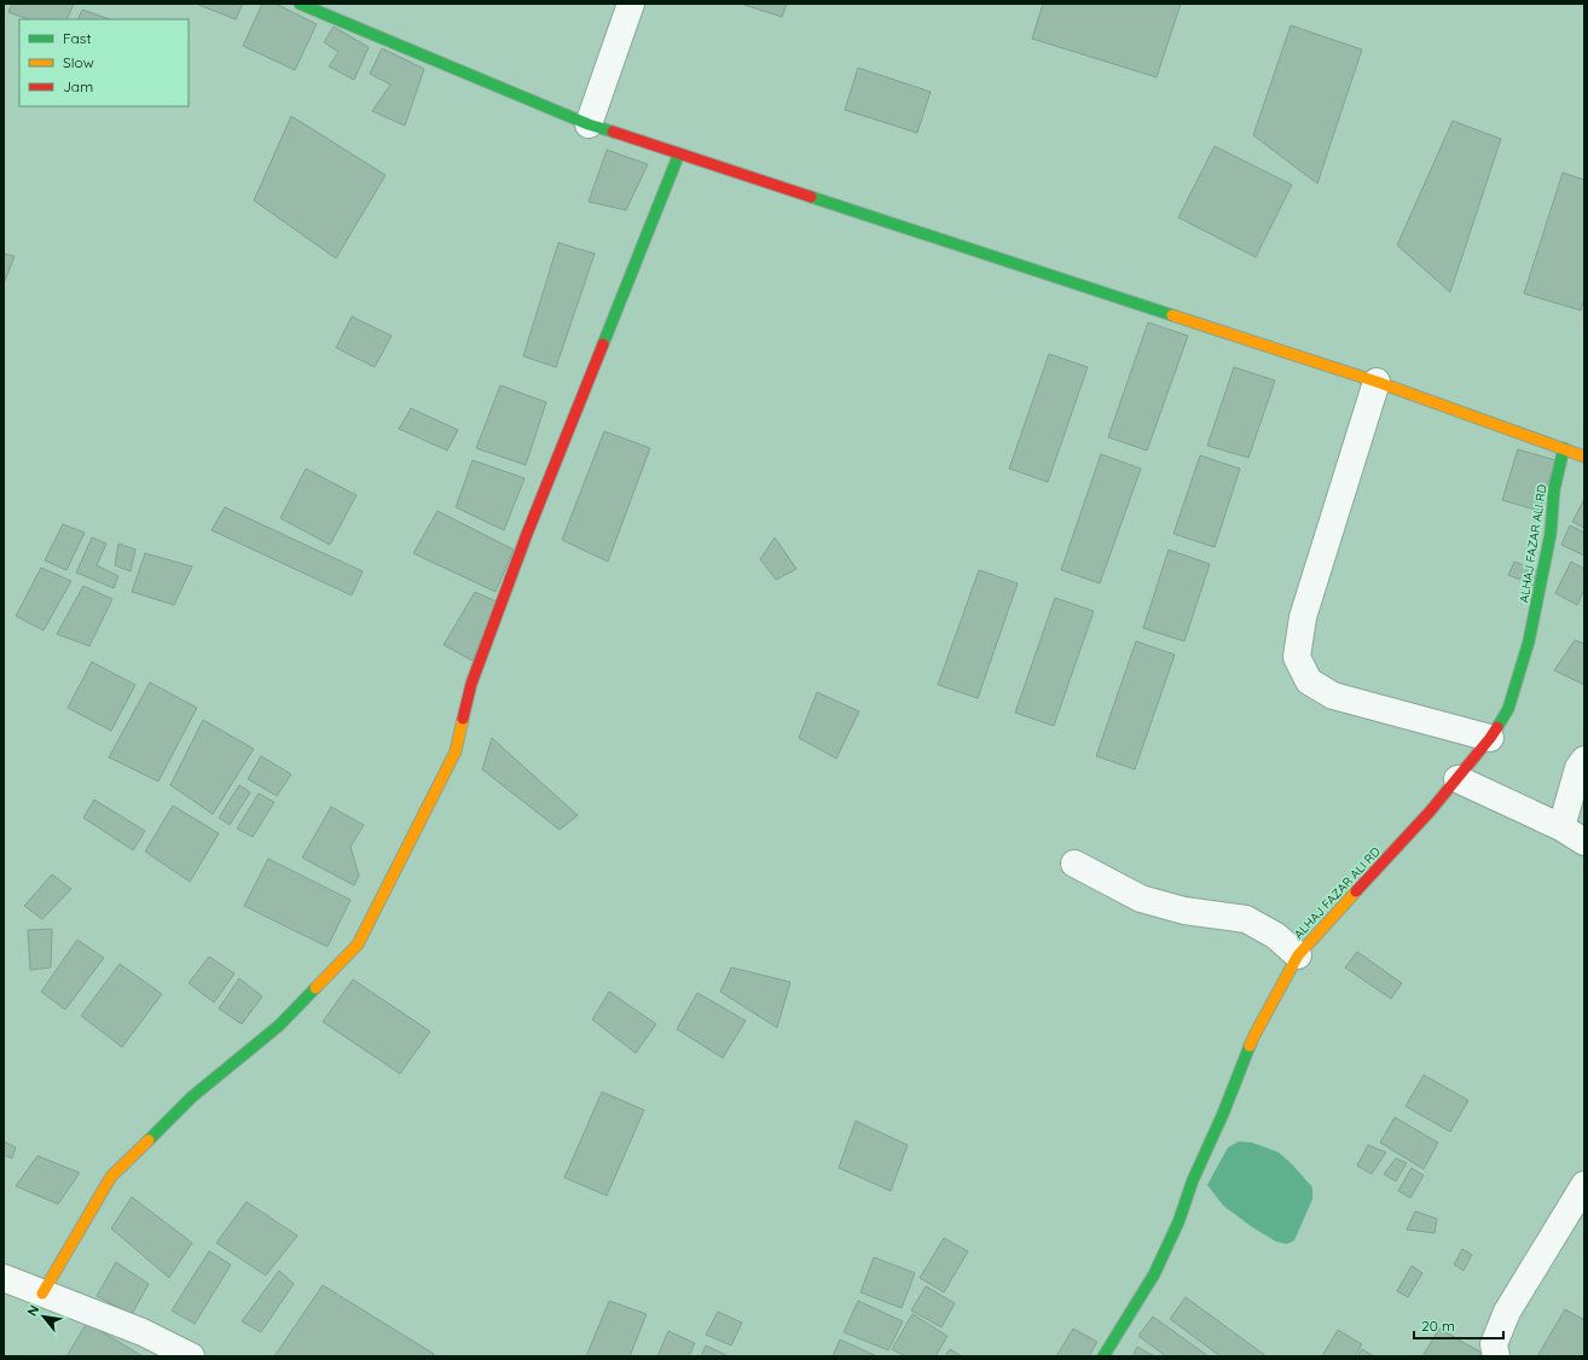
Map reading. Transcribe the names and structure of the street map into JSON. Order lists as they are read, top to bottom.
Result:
{
  "streets": {
    "street": ["ALHAJ FAZAR ALI RD"]
  },
  "legend": ["Fast", "Slow", "Jam"],
  "scale_bar": "20 m",
  "north": "top left"
}
